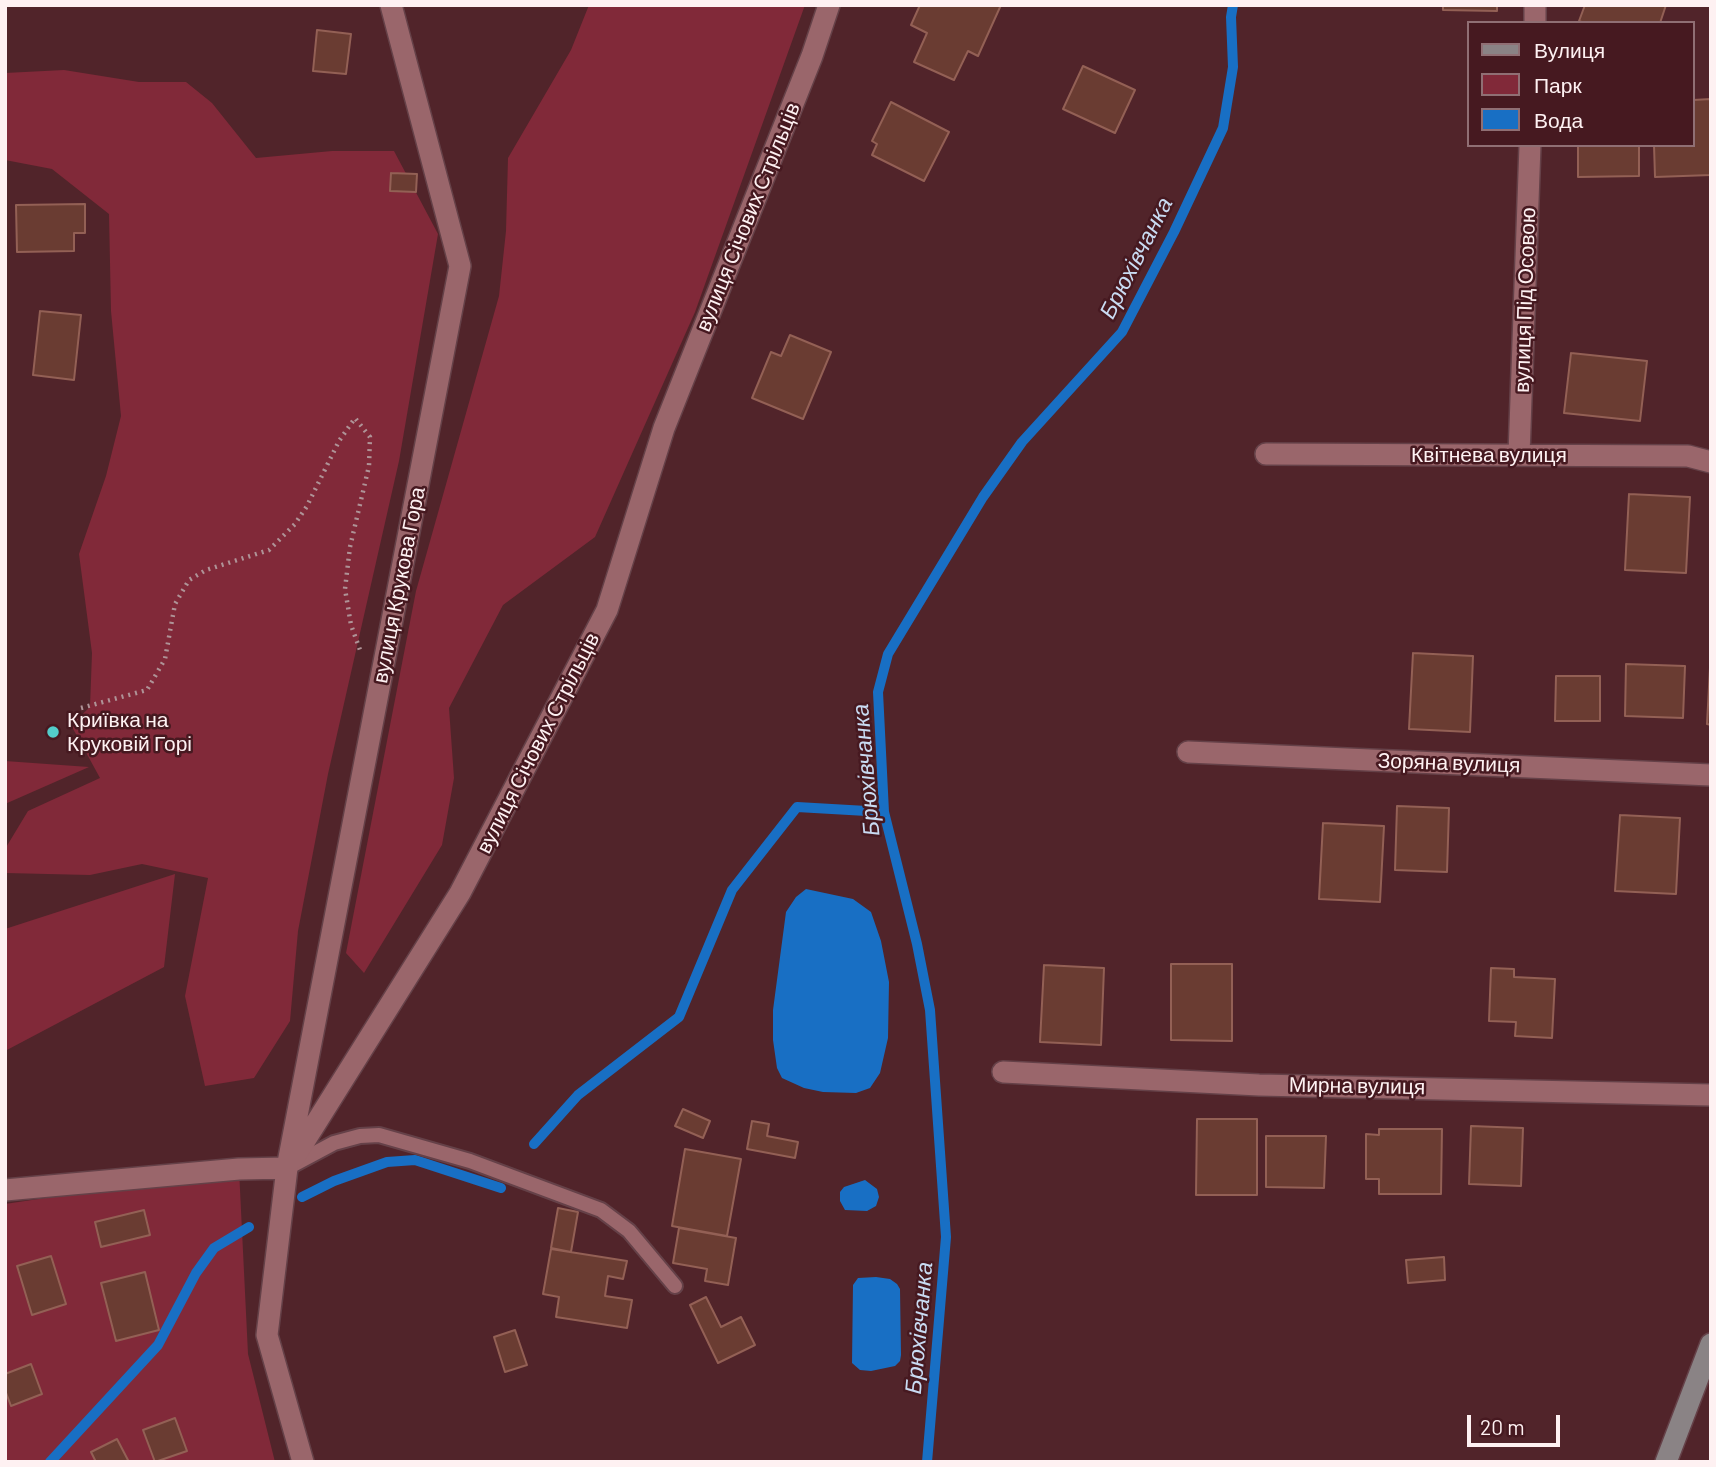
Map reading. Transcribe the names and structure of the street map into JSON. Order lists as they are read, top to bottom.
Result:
{
  "streets": {
    "street": [
      "вулиця Січових Стрільців",
      "вулиця Під Осовою",
      "Квітнева вулиця",
      "вулиця Крукова Гора",
      "Зоряна вулиця",
      "Мирна вулиця"
    ]
  },
  "crossings": [
    ["вулиця Січових Стрільців", "вулиця Крукова Гора"],
    ["вулиця Під Осовою", "Квітнева вулиця"]
  ],
  "water": ["Брюхівчанка"],
  "places": ["Криївка на Круковій Горі"],
  "legend": ["Вулиця", "Парк", "Вода"],
  "scale_bar": "20 m"
}
